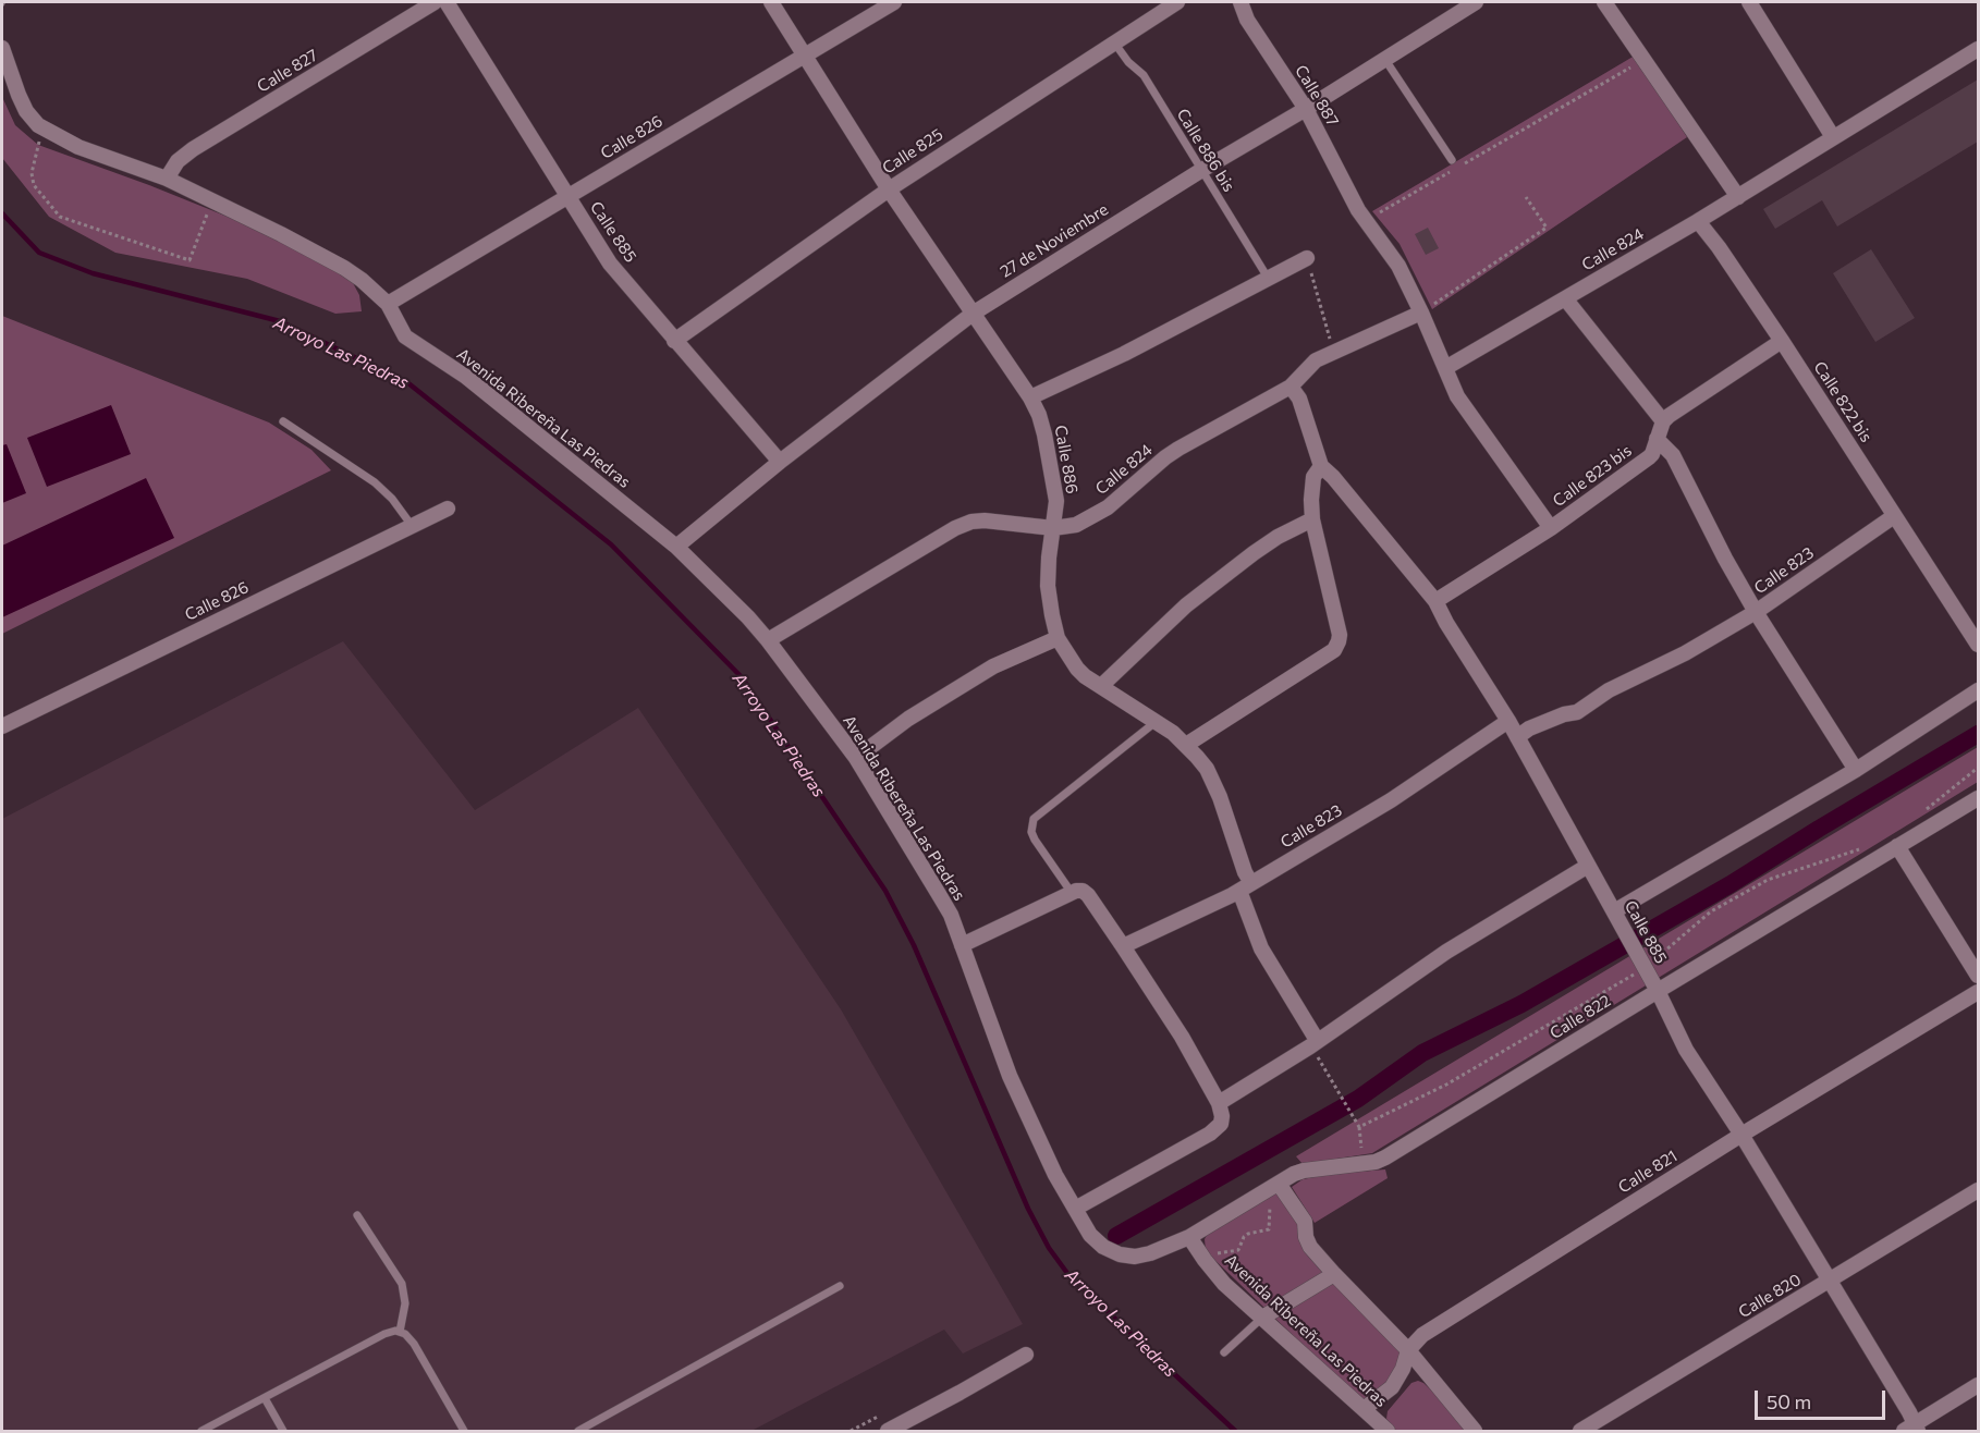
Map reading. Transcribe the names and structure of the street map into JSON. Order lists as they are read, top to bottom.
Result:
{
  "streets": {
    "street": [
      "Calle 827",
      "Calle 887",
      "Calle 826",
      "Calle 825",
      "Calle 885",
      "27 de Noviembre",
      "Calle 824",
      "Calle 822 bis",
      "Avenida Ribereña Las Piedras",
      "Calle 886",
      "Calle 823 bis",
      "Calle 823",
      "Calle 822",
      "Calle 821",
      "Calle 820"
    ],
    "lane": ["Calle 886 bis"]
  },
  "crossings": [
    ["Calle 827", "Avenida Ribereña Las Piedras"],
    ["Calle 887", "27 de Noviembre"],
    ["Calle 887", "Calle 824"],
    ["Calle 887", "Calle 823 bis"],
    ["Calle 826", "Calle 885"],
    ["Calle 826", "Avenida Ribereña Las Piedras"],
    ["Calle 826", "Calle 886"],
    ["Calle 886 bis", "Calle 825"],
    ["Calle 886 bis", "27 de Noviembre"],
    ["Calle 825", "Calle 885"],
    ["Calle 825", "Calle 886"],
    ["Calle 885", "27 de Noviembre"],
    ["Calle 885", "Calle 823 bis"],
    ["Calle 885", "Calle 823"],
    ["Calle 885", "Calle 822"],
    ["Calle 885", "Calle 821"],
    ["Calle 885", "Calle 820"],
    ["27 de Noviembre", "Avenida Ribereña Las Piedras"],
    ["27 de Noviembre", "Calle 886"],
    ["Calle 824", "Calle 822 bis"],
    ["Calle 824", "Avenida Ribereña Las Piedras"],
    ["Calle 824", "Calle 886"],
    ["Calle 822 bis", "Calle 823"],
    ["Avenida Ribereña Las Piedras", "Calle 822"],
    ["Avenida Ribereña Las Piedras", "Calle 821"],
    ["Calle 886", "Calle 823"]
  ],
  "water": ["Arroyo Las Piedras"],
  "scale_bar": "50 m"
}
